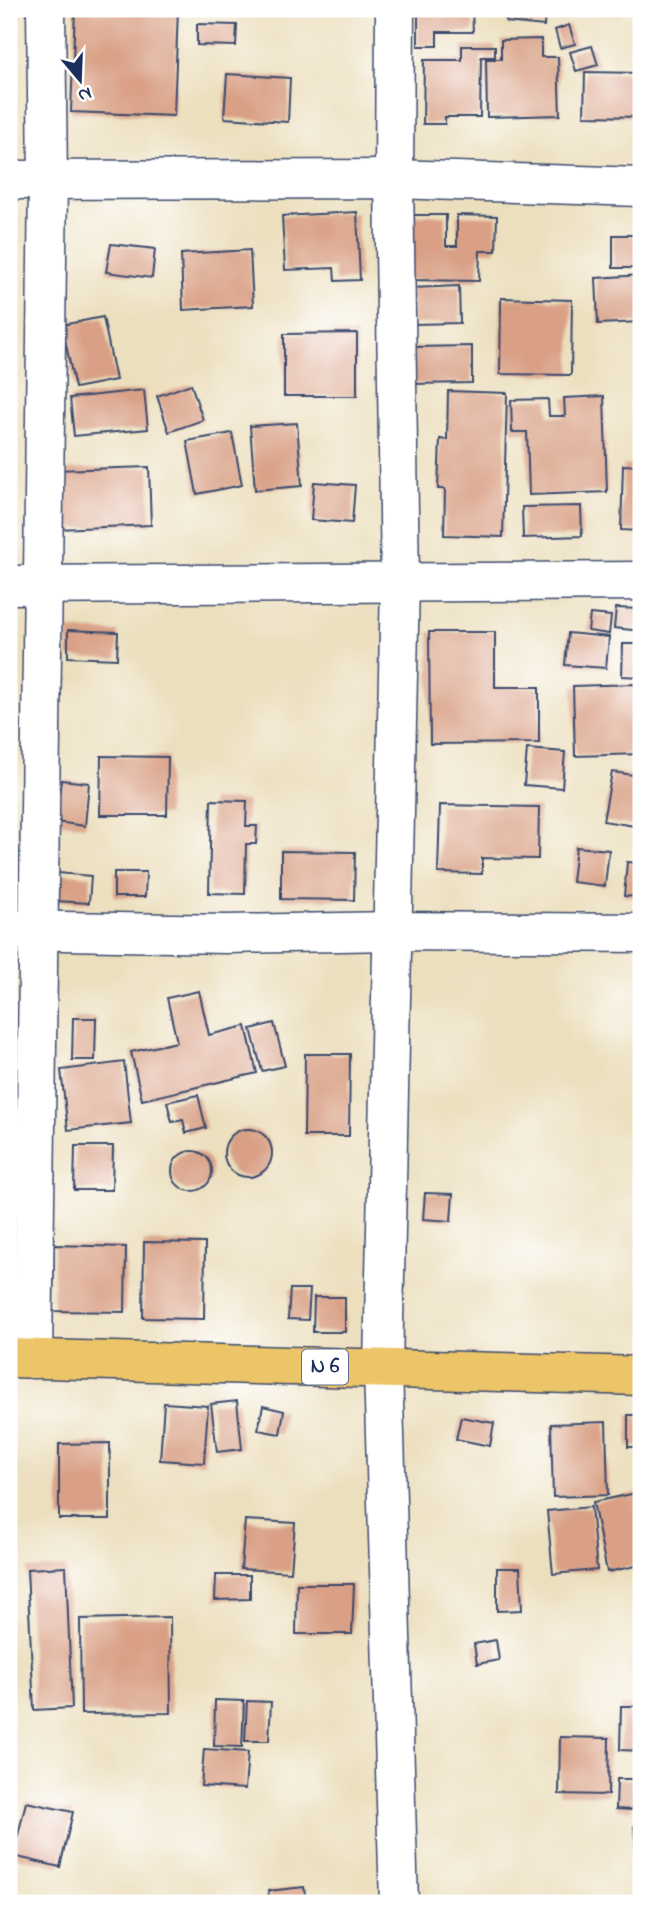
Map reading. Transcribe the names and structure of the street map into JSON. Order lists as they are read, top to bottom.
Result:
{
  "streets": {
    "main road": ["N 6"]
  },
  "north": "bottom"
}
